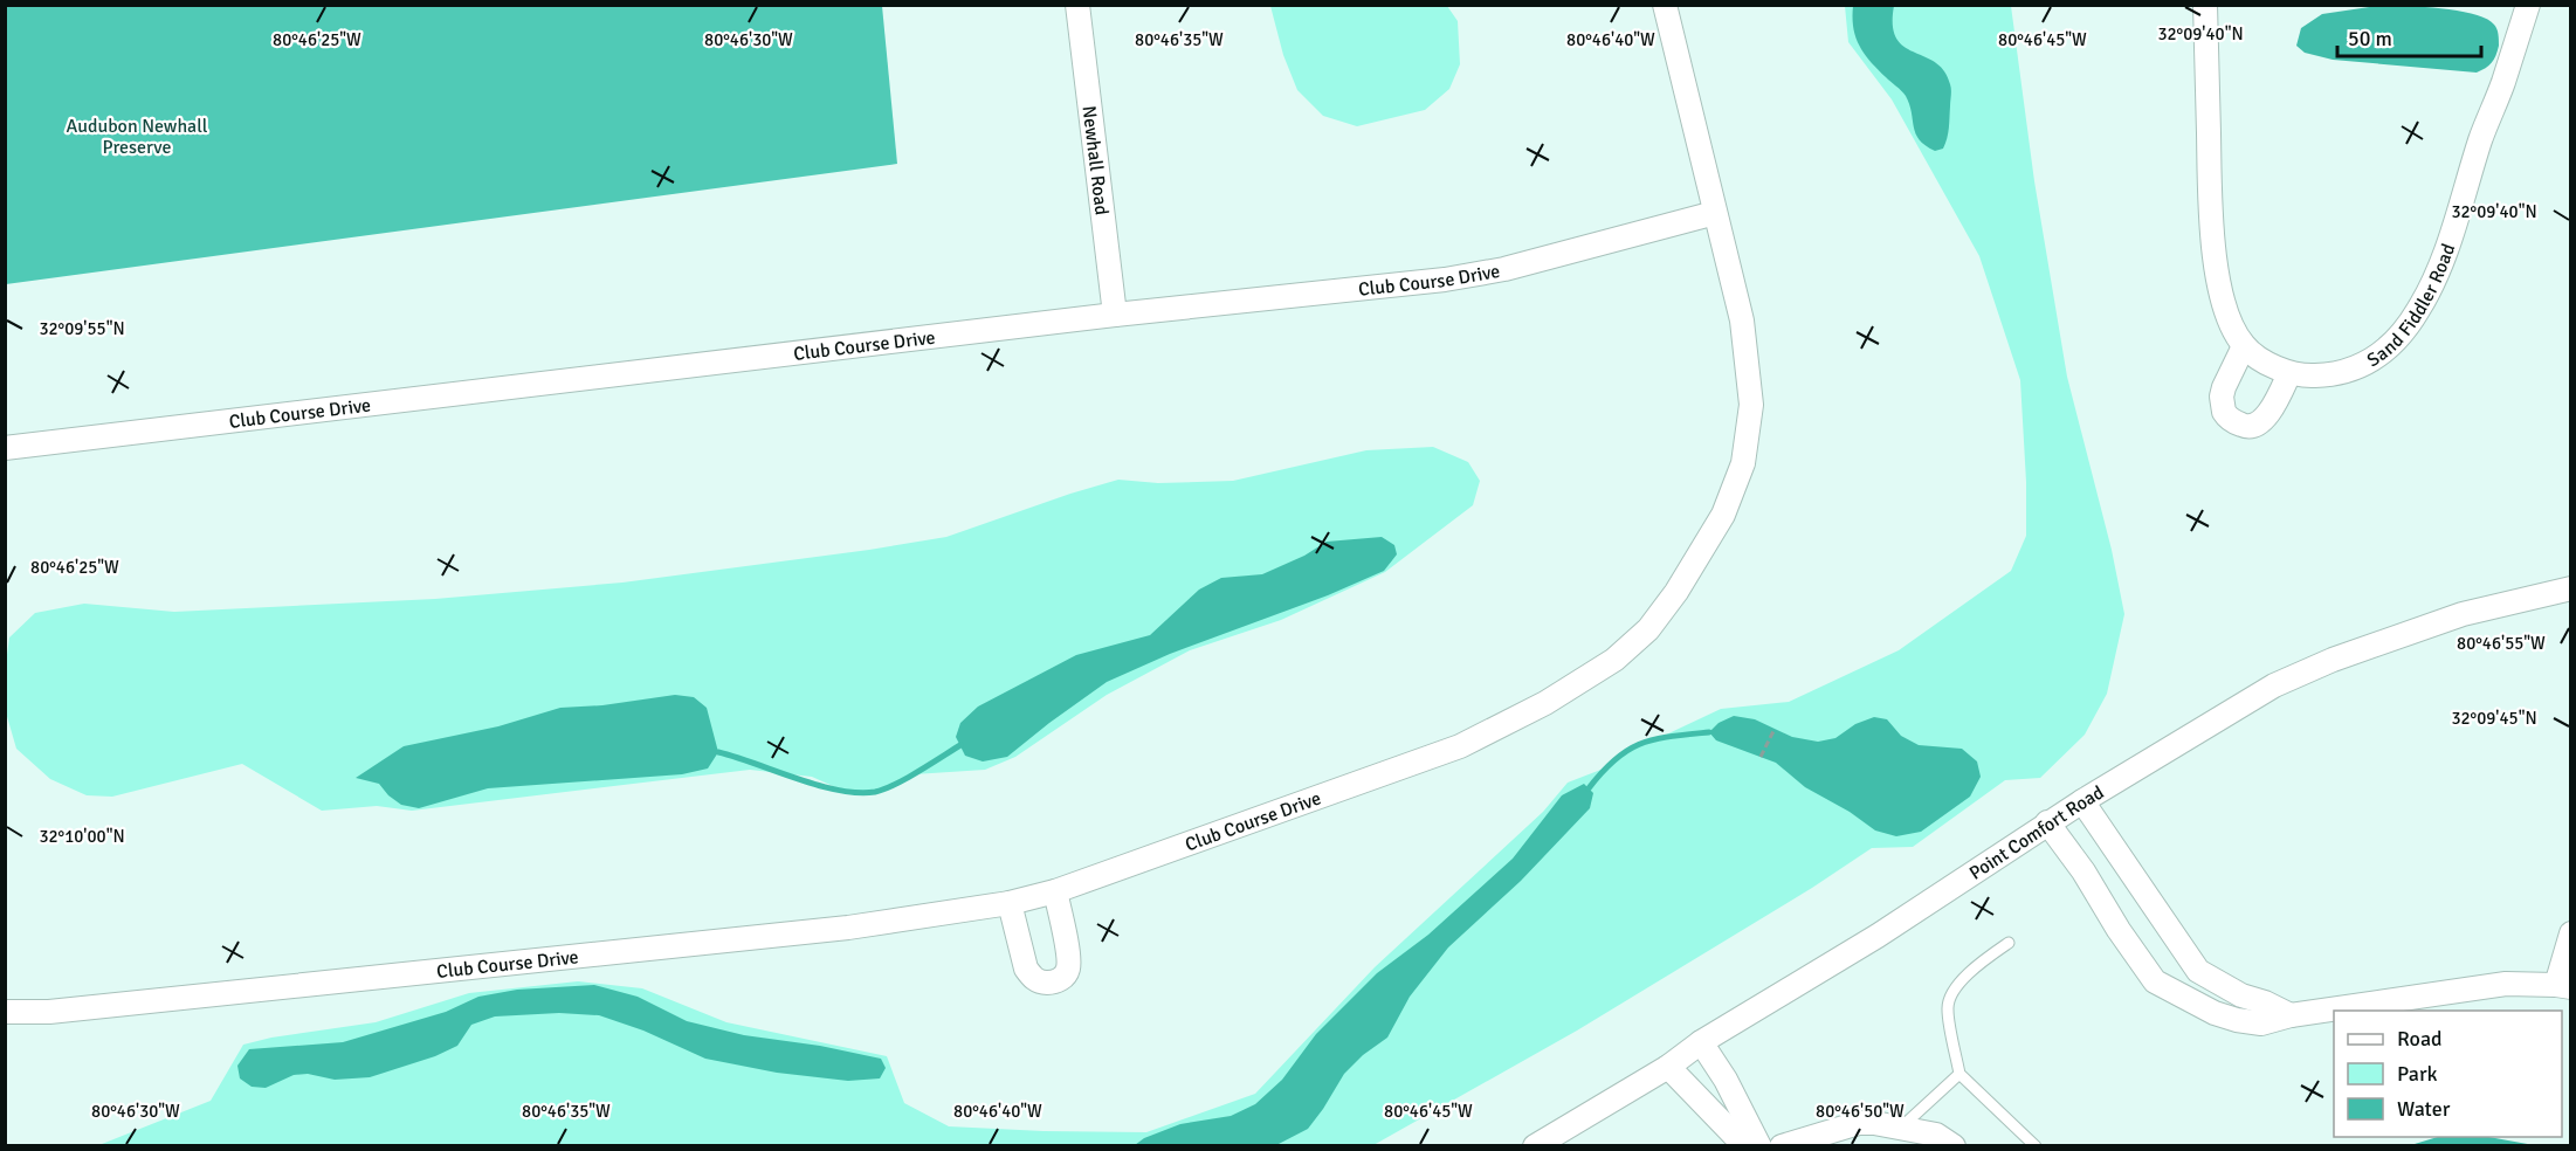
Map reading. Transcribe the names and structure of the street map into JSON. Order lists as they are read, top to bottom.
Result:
{
  "streets": {
    "street": [
      "Newhall Road",
      "Club Course Drive",
      "Sand Fiddler Road",
      "Point Comfort Road"
    ]
  },
  "crossings": [
    ["Newhall Road", "Club Course Drive"]
  ],
  "parks": ["Audubon Newhall Preserve"],
  "legend": ["Road", "Park", "Water"],
  "scale_bar": "50 m",
  "coordinates": [
    "32°09'40\"N",
    "80°46'25\"W",
    "80°46'30\"W",
    "80°46'35\"W",
    "80°46'40\"W",
    "80°46'45\"W",
    "32°09'55\"N",
    "80°46'55\"W",
    "32°09'45\"N",
    "32°10'00\"N",
    "80°46'50\"W"
  ]
}
